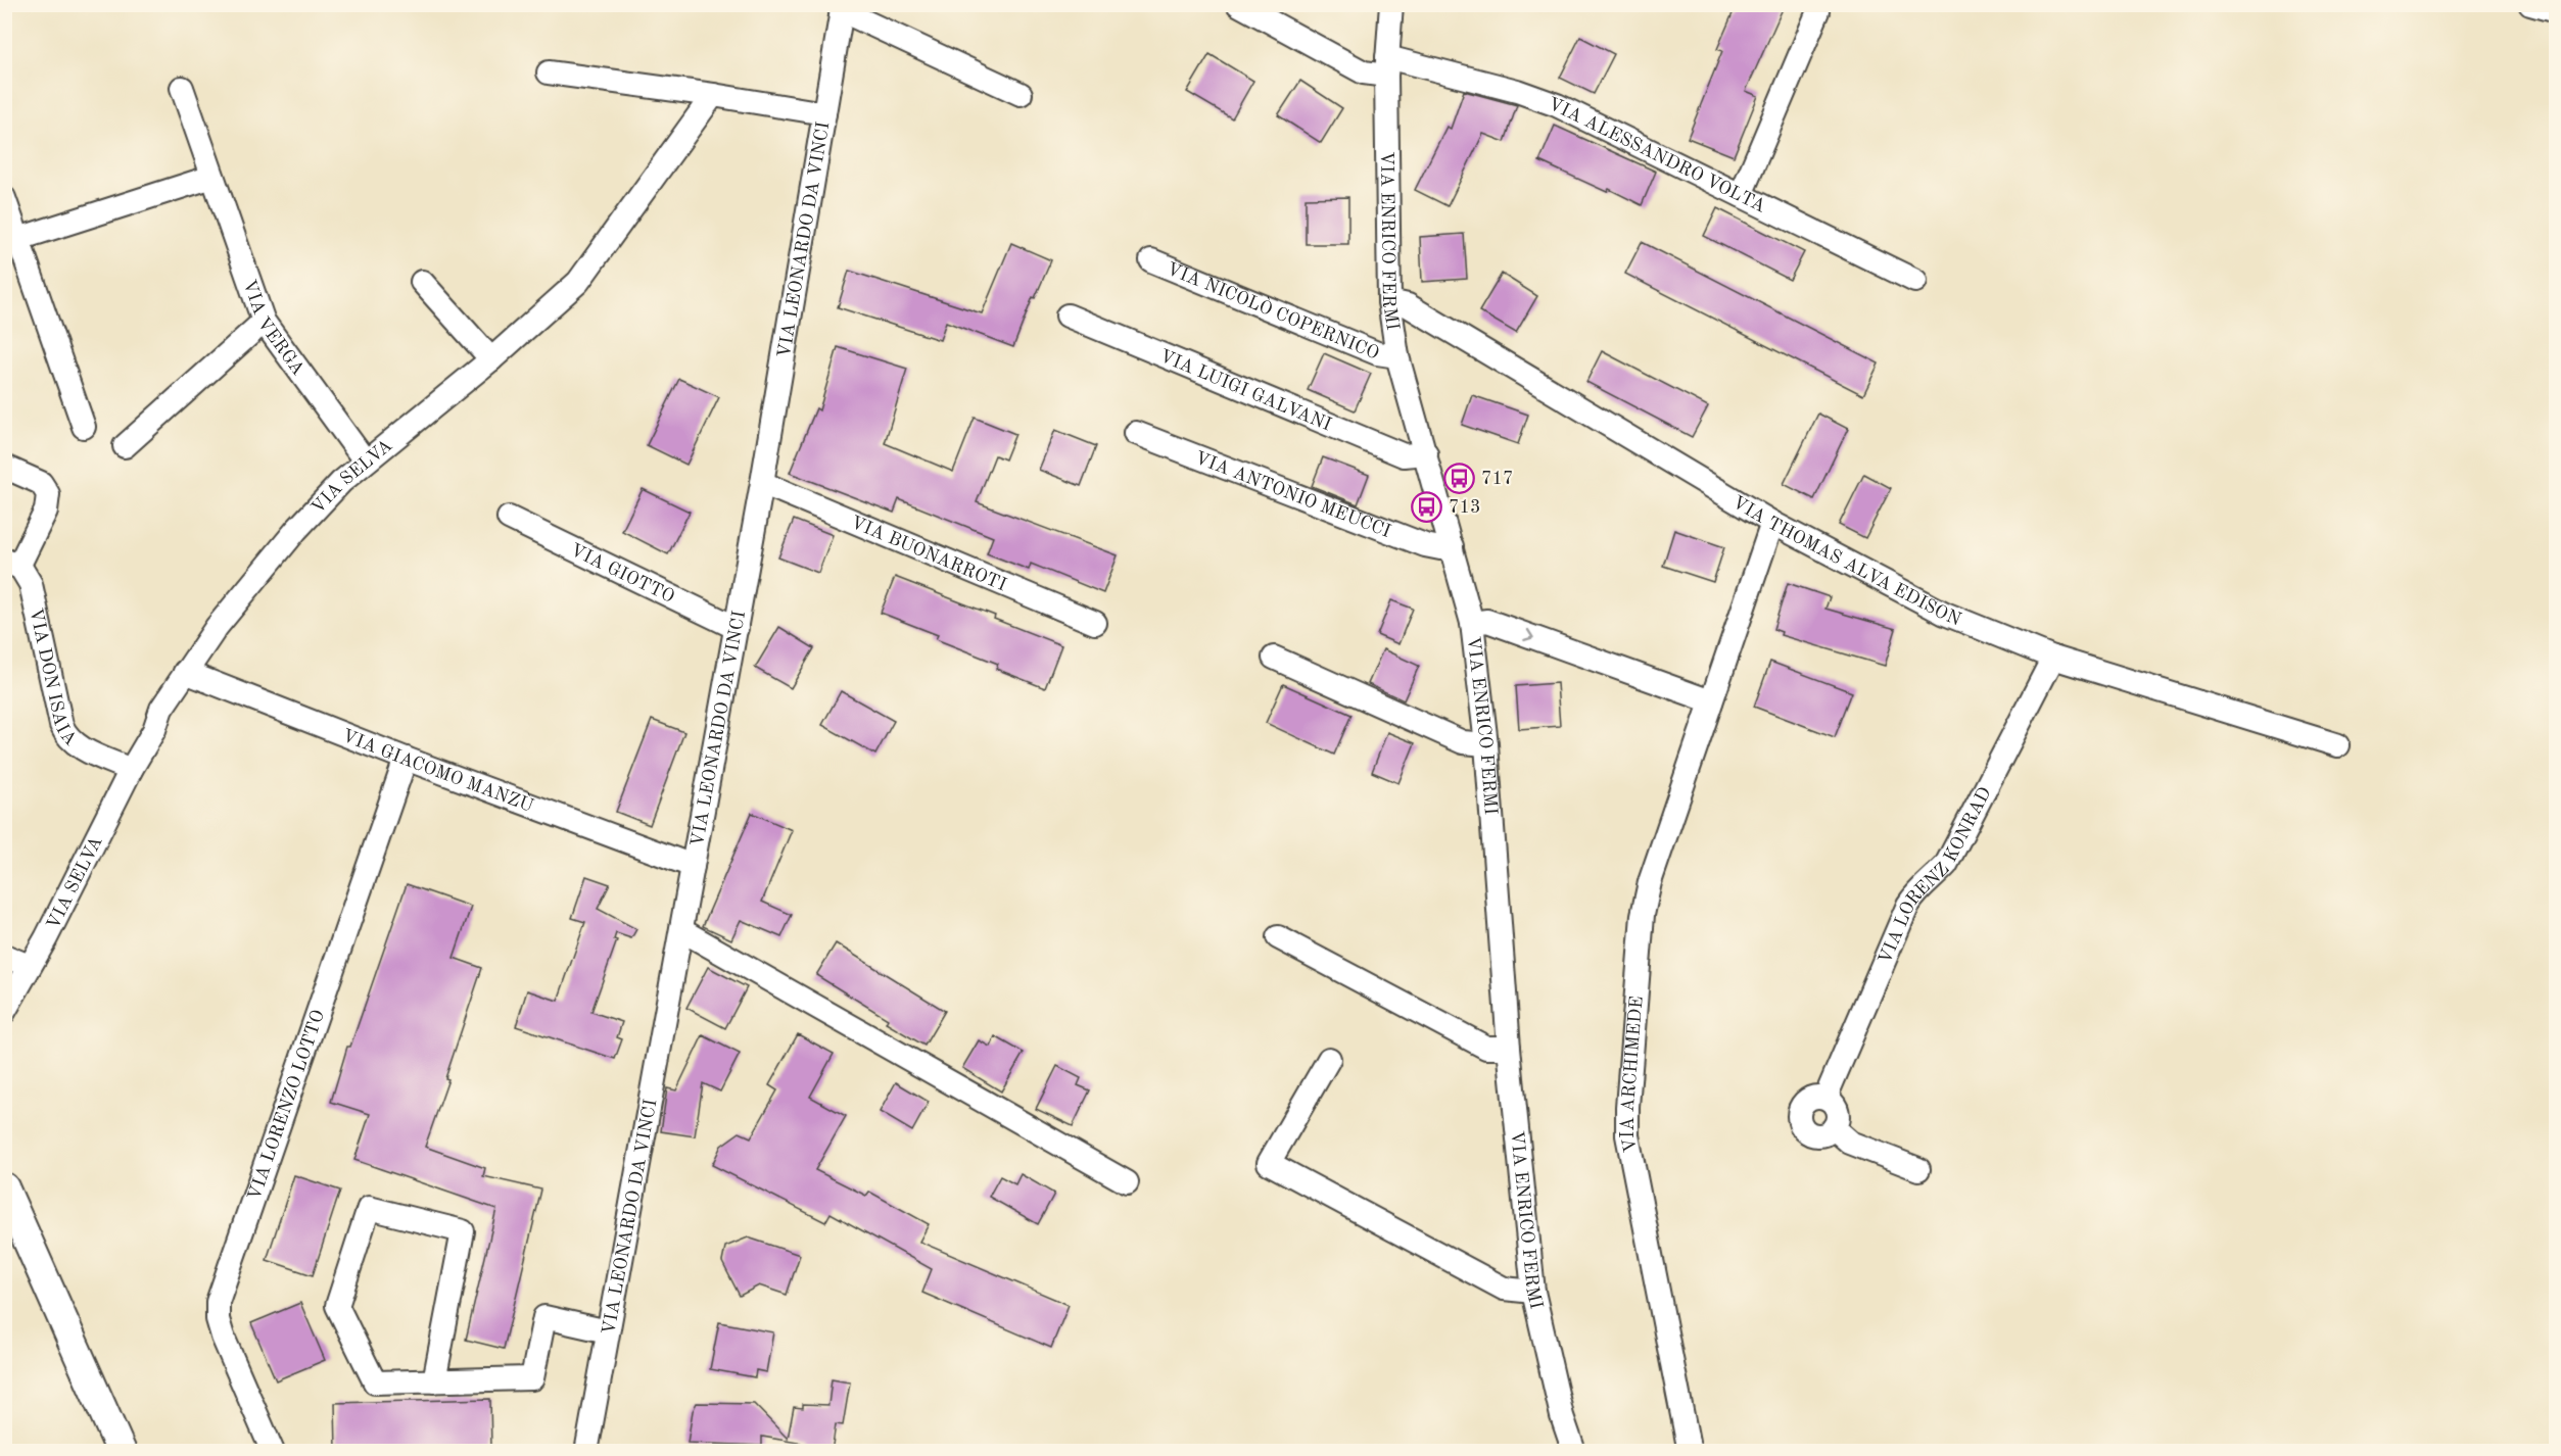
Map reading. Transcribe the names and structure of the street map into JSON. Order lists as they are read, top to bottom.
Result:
{
  "streets": {
    "street": [
      "VIA ALESSANDRO VOLTA",
      "VIA LEONARDO DA VINCI",
      "VIA ENRICO FERMI",
      "VIA NICOLÒ COPERNICO",
      "VIA VERGA",
      "VIA LUIGI GALVANI",
      "VIA SELVA",
      "VIA ANTONIO MEUCCI",
      "VIA BUONARROTI",
      "VIA THOMAS ALVA EDISON",
      "VIA GIOTTO",
      "VIA DON ISAIA",
      "VIA GIACOMO MANZÙ",
      "VIA LORENZ KONRAD",
      "VIA ARCHIMEDE",
      "VIA LORENZO LOTTO"
    ]
  },
  "crossings": [
    ["VIA ALESSANDRO VOLTA", "VIA ENRICO FERMI"],
    ["VIA LEONARDO DA VINCI", "VIA BUONARROTI"],
    ["VIA LEONARDO DA VINCI", "VIA GIOTTO"],
    ["VIA LEONARDO DA VINCI", "VIA GIACOMO MANZÙ"],
    ["VIA ENRICO FERMI", "VIA NICOLÒ COPERNICO"],
    ["VIA ENRICO FERMI", "VIA LUIGI GALVANI"],
    ["VIA ENRICO FERMI", "VIA ANTONIO MEUCCI"],
    ["VIA ENRICO FERMI", "VIA THOMAS ALVA EDISON"],
    ["VIA VERGA", "VIA SELVA"],
    ["VIA SELVA", "VIA DON ISAIA"],
    ["VIA SELVA", "VIA GIACOMO MANZÙ"],
    ["VIA THOMAS ALVA EDISON", "VIA LORENZ KONRAD"],
    ["VIA THOMAS ALVA EDISON", "VIA ARCHIMEDE"],
    ["VIA GIACOMO MANZÙ", "VIA LORENZO LOTTO"]
  ],
  "places": {
    "bus stop": ["717", "713"]
  }
}
